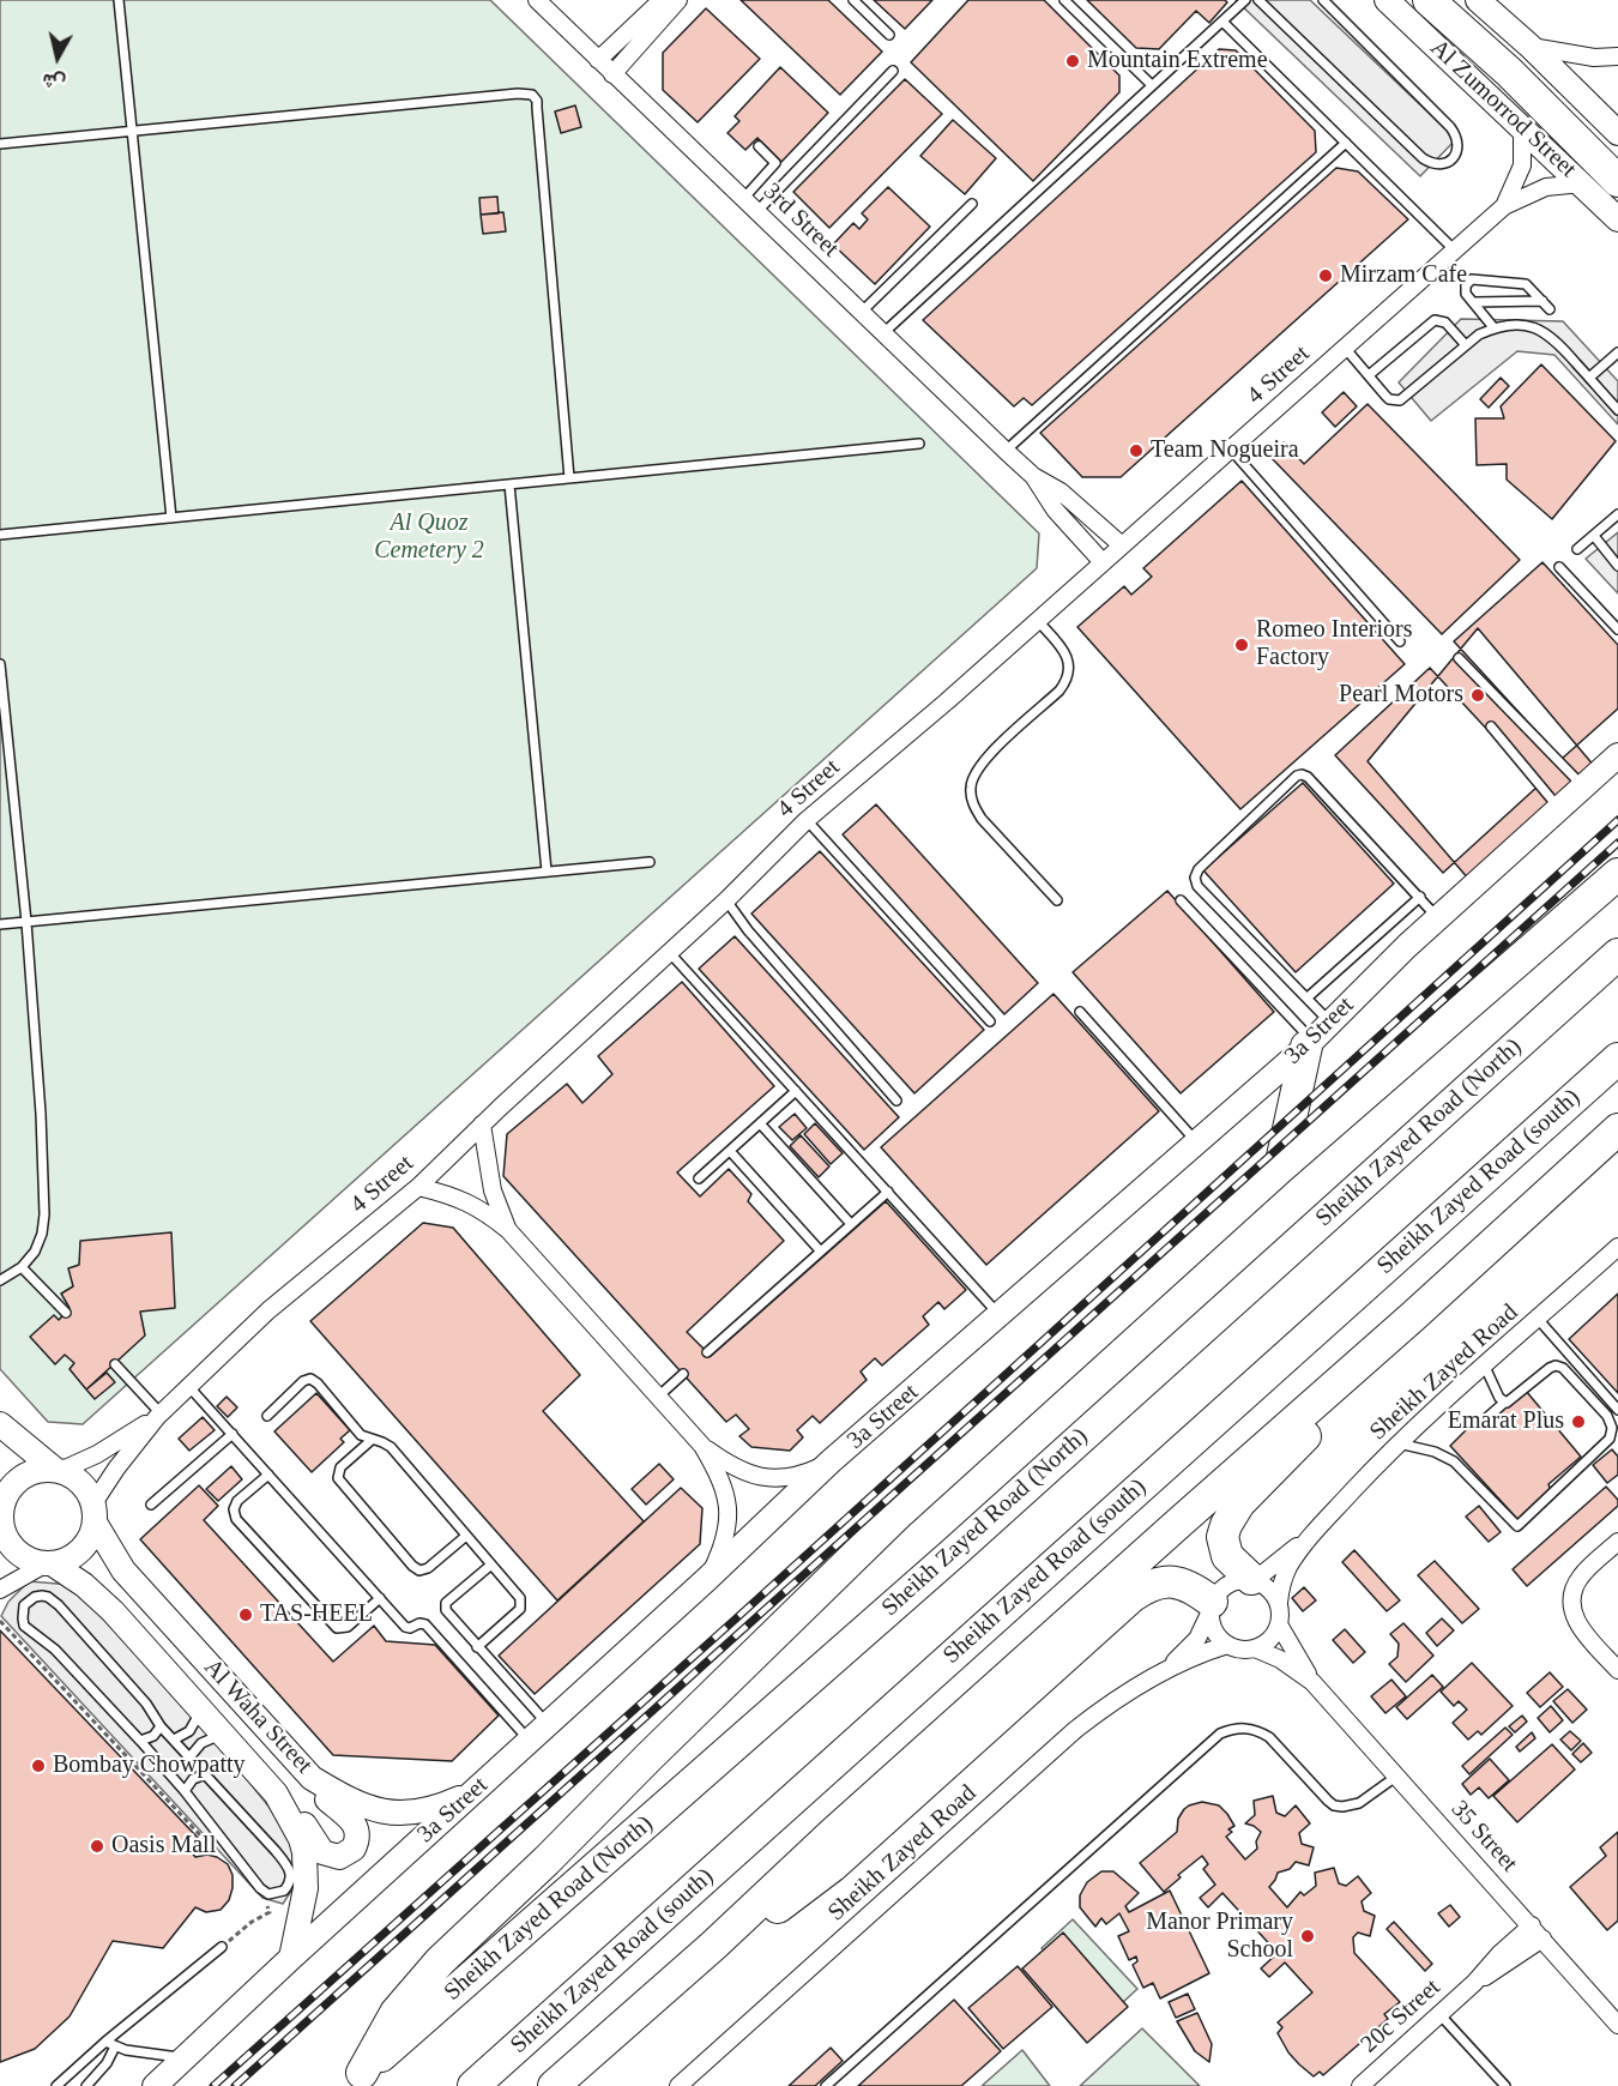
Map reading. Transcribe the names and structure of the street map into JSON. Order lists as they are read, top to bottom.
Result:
{
  "streets": {
    "highway": ["Sheikh Zayed Road (North)", "Sheikh Zayed Road (south)"],
    "street": [
      "Al Zumorrod Street",
      "3rd Street",
      "4 Street",
      "3a Street",
      "Sheikh Zayed Road",
      "Al Waha Street",
      "35 Street",
      "20c Street"
    ]
  },
  "crossings": [
    ["Al Zumorrod Street", "4 Street"],
    ["4 Street", "Al Waha Street"],
    ["3a Street", "Al Waha Street"],
    ["Sheikh Zayed Road", "35 Street"],
    ["35 Street", "20c Street"]
  ],
  "parks": ["Al Quoz Cemetery 2"],
  "places": [
    "Mountain Extreme",
    "Mirzam Cafe",
    "Team Nogueira",
    "Romeo Interiors Factory",
    "Pearl Motors",
    "Emarat Plus",
    "TAS-HEEL",
    "Bombay Chowpatty",
    "Oasis Mall",
    "Manor Primary School"
  ],
  "north": "bottom"
}
